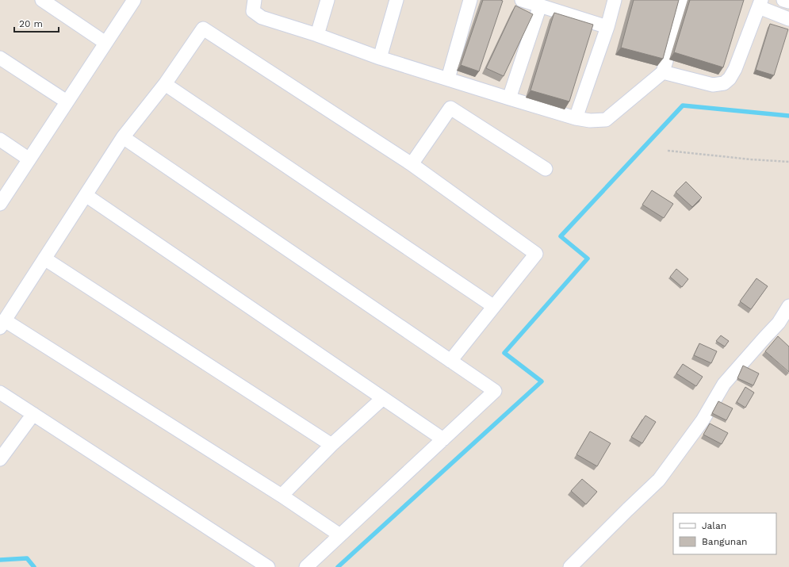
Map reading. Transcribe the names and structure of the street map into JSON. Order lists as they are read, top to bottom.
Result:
{
  "legend": ["Jalan", "Bangunan"],
  "scale_bar": "20 m"
}
